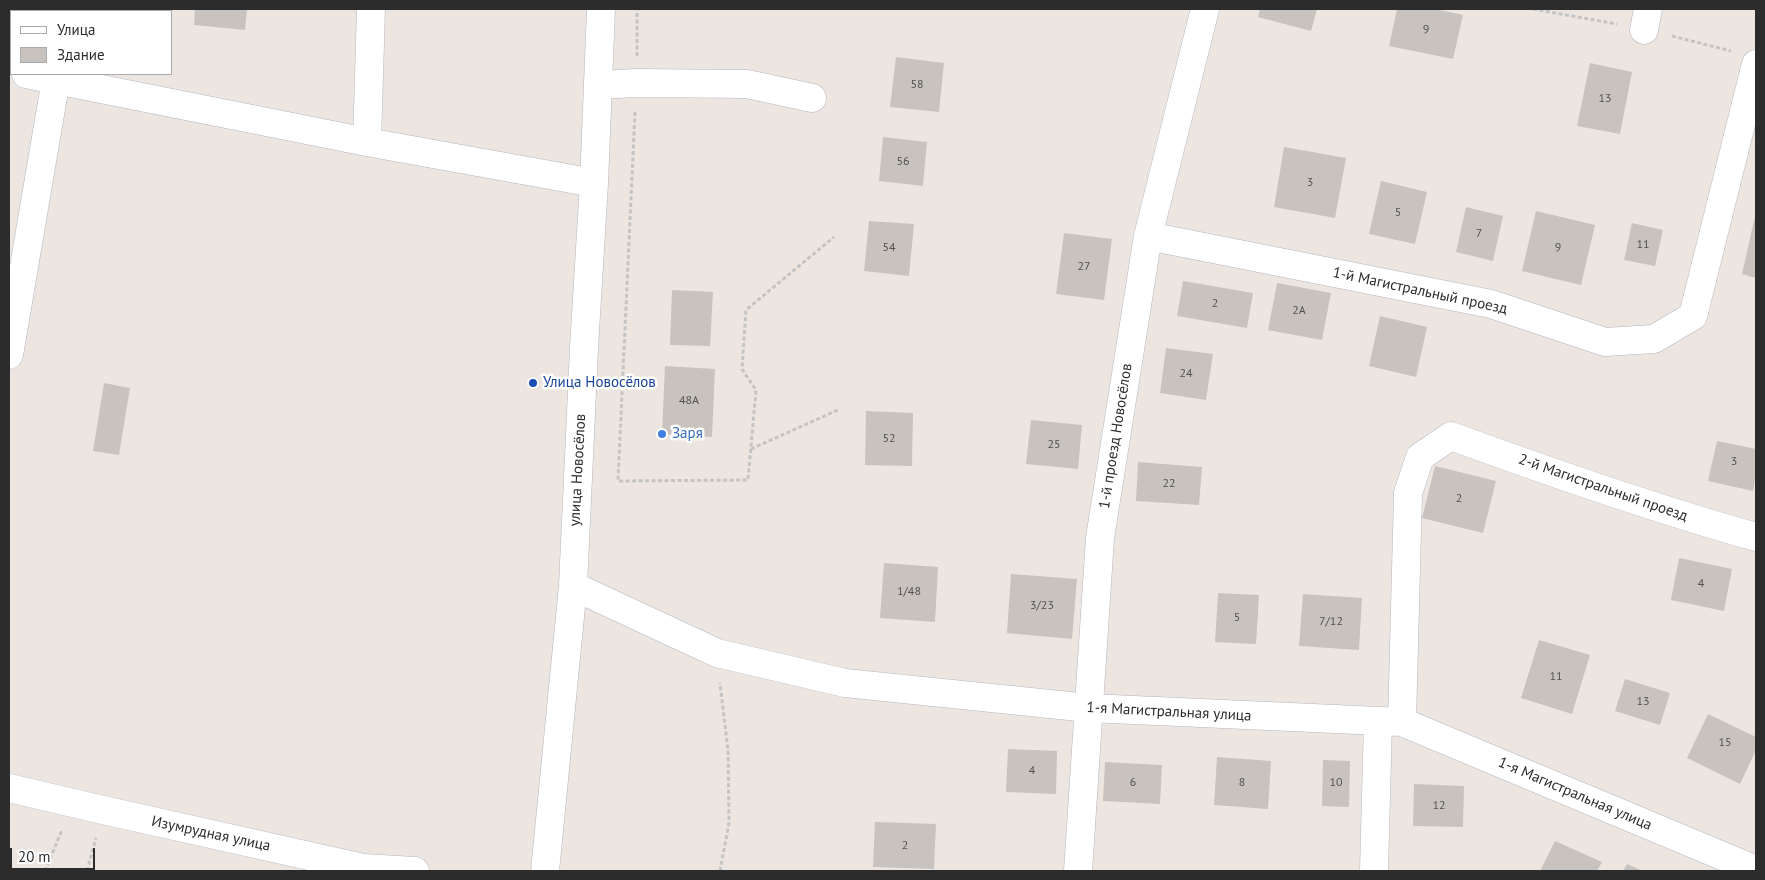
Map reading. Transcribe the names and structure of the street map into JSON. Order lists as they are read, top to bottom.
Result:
{
  "streets": {
    "street": [
      "1-й Магистральный проезд",
      "1-й проезд Новосёлов",
      "улица Новосёлов",
      "2-й Магистральный проезд",
      "1-я Магистральная улица",
      "Изумрудная улица"
    ]
  },
  "crossings": [
    ["1-й Магистральный проезд", "1-й проезд Новосёлов"],
    ["1-й проезд Новосёлов", "1-я Магистральная улица"],
    ["улица Новосёлов", "1-я Магистральная улица"],
    ["2-й Магистральный проезд", "1-я Магистральная улица"]
  ],
  "places": ["Улица Новосёлов", "Заря"],
  "house_numbers": [
    "9",
    "58",
    "13",
    "56",
    "3",
    "5",
    "7",
    "11",
    "54",
    "9",
    "27",
    "2",
    "2А",
    "24",
    "48А",
    "52",
    "25",
    "3",
    "22",
    "2",
    "4",
    "1/48",
    "3/23",
    "5",
    "7/12",
    "11",
    "13",
    "15",
    "4",
    "6",
    "8",
    "10",
    "12",
    "2"
  ],
  "legend": ["Улица", "Здание"],
  "scale_bar": "20 m"
}
